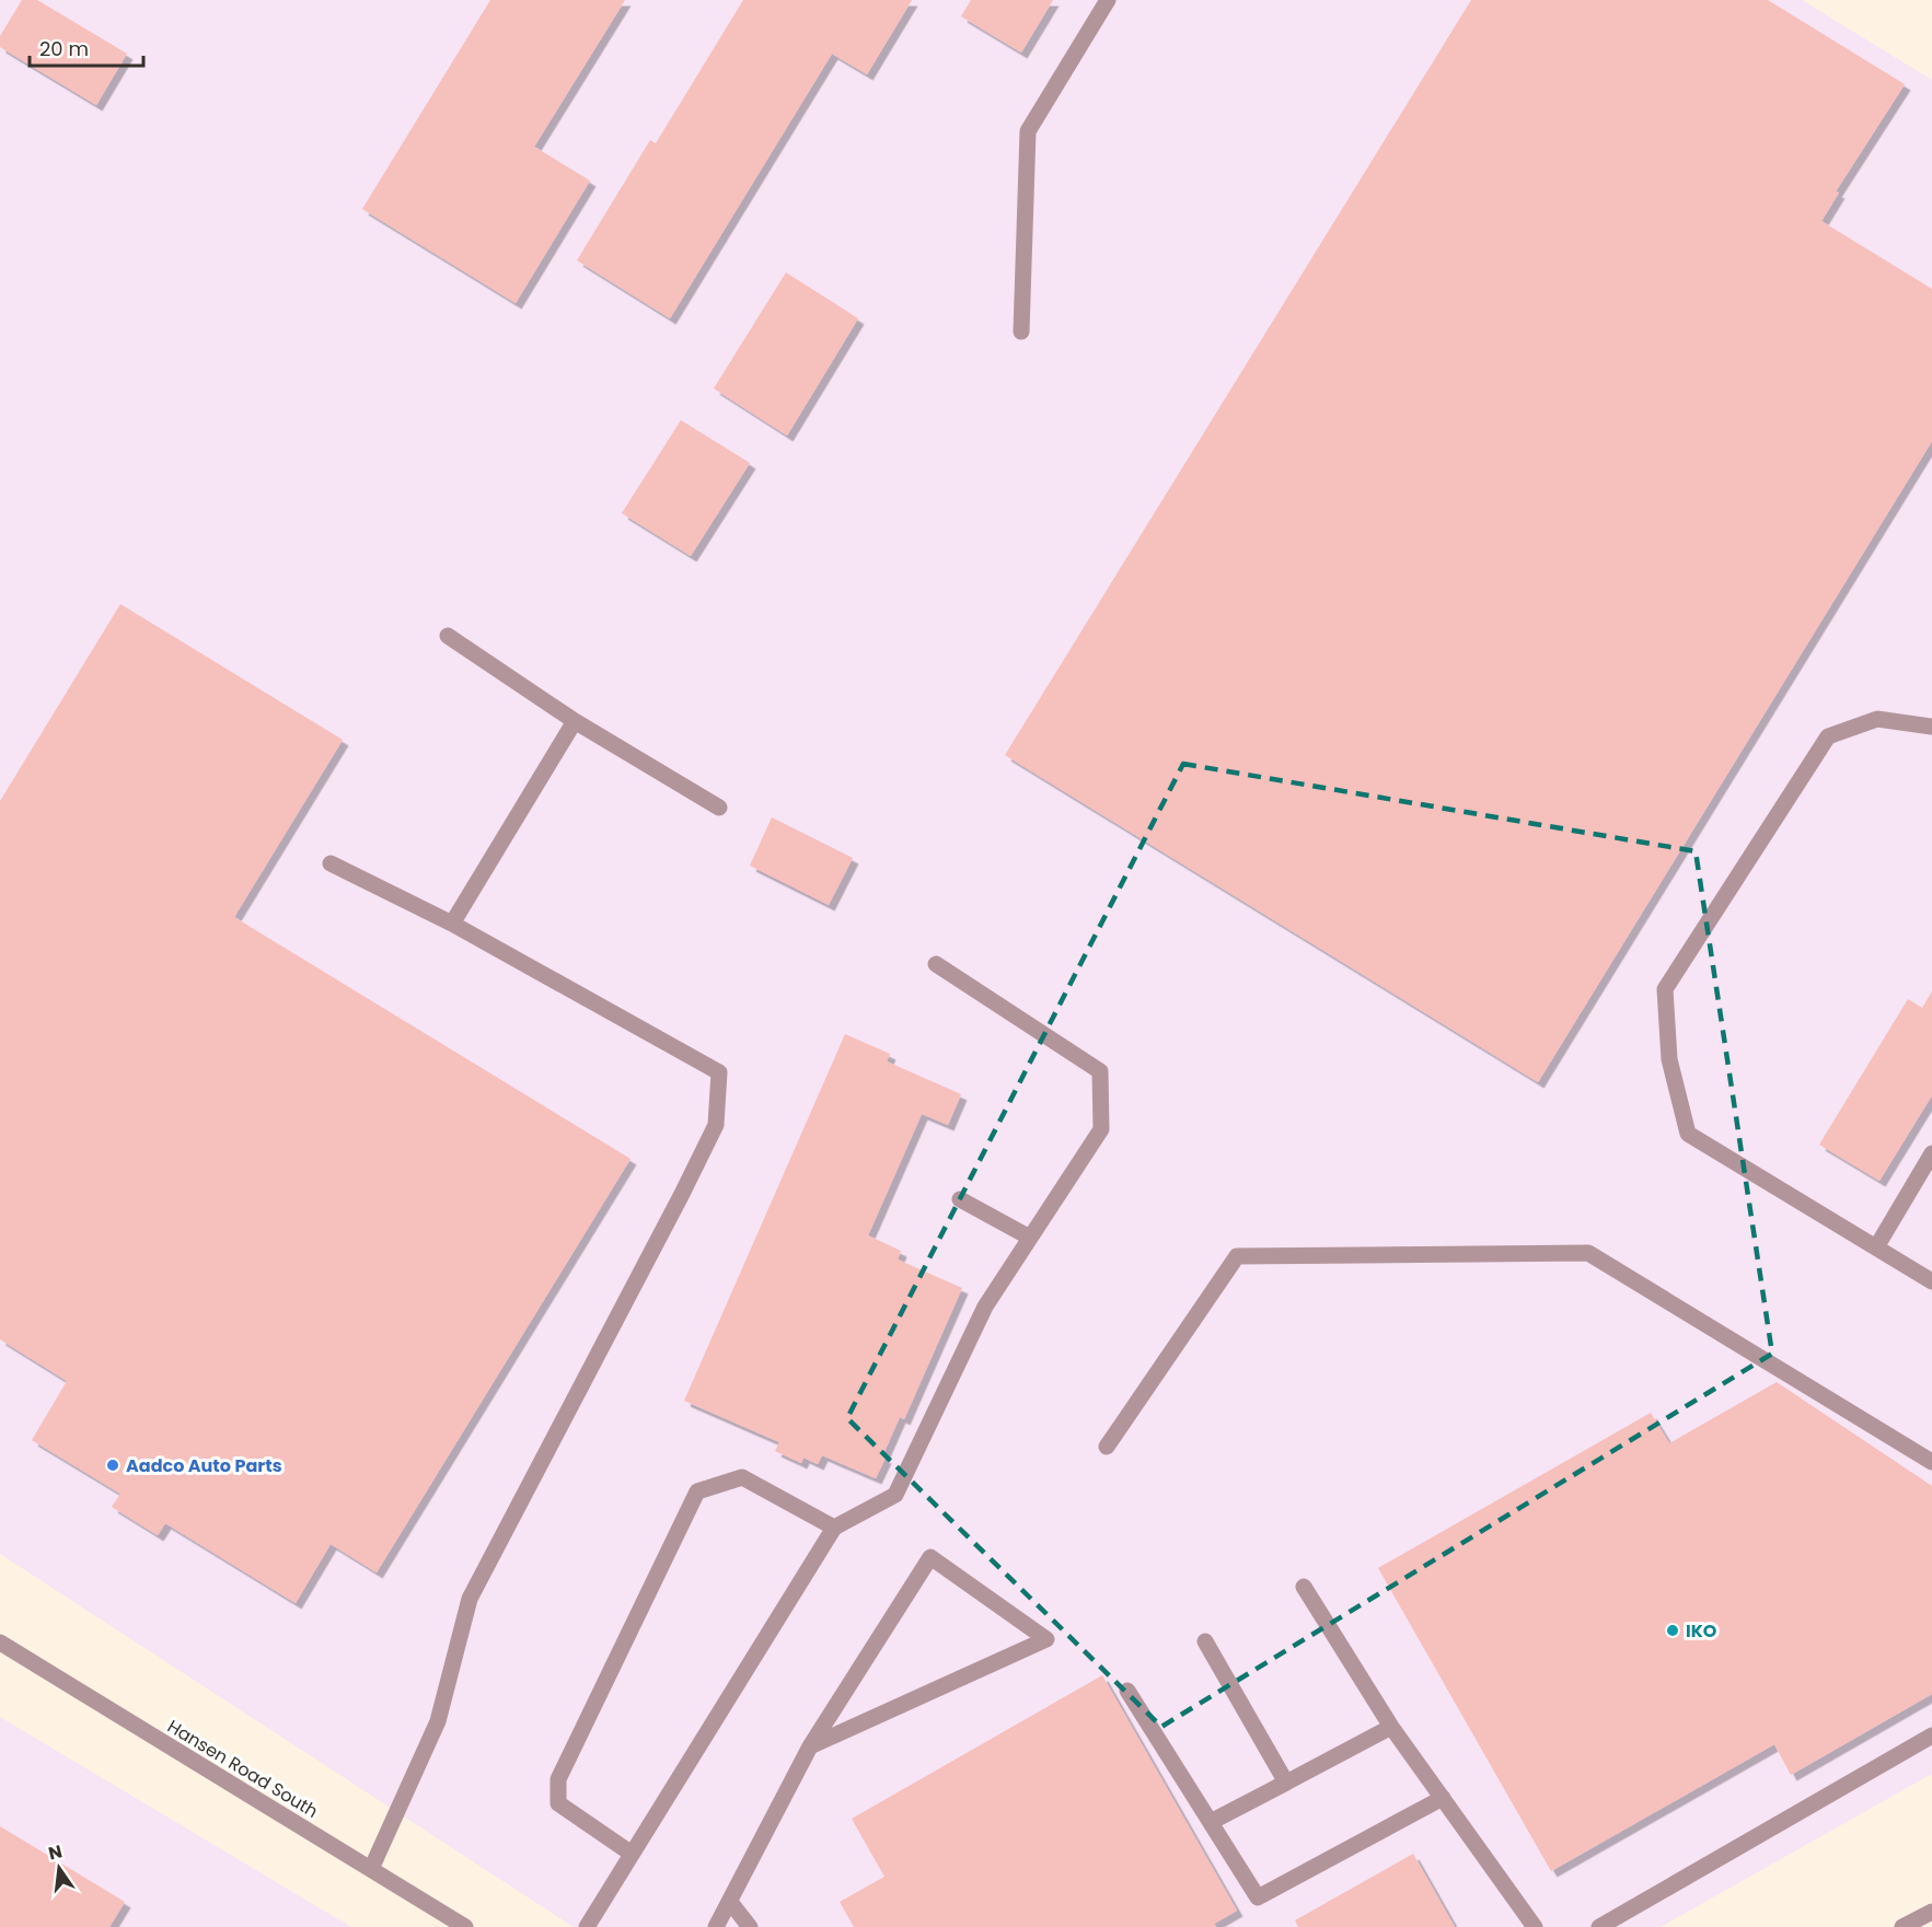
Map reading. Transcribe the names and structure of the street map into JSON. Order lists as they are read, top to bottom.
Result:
{
  "streets": {
    "street": ["Hansen Road South"]
  },
  "places": ["Aadco Auto Parts", "IKO"],
  "scale_bar": "20 m",
  "north": "top"
}
